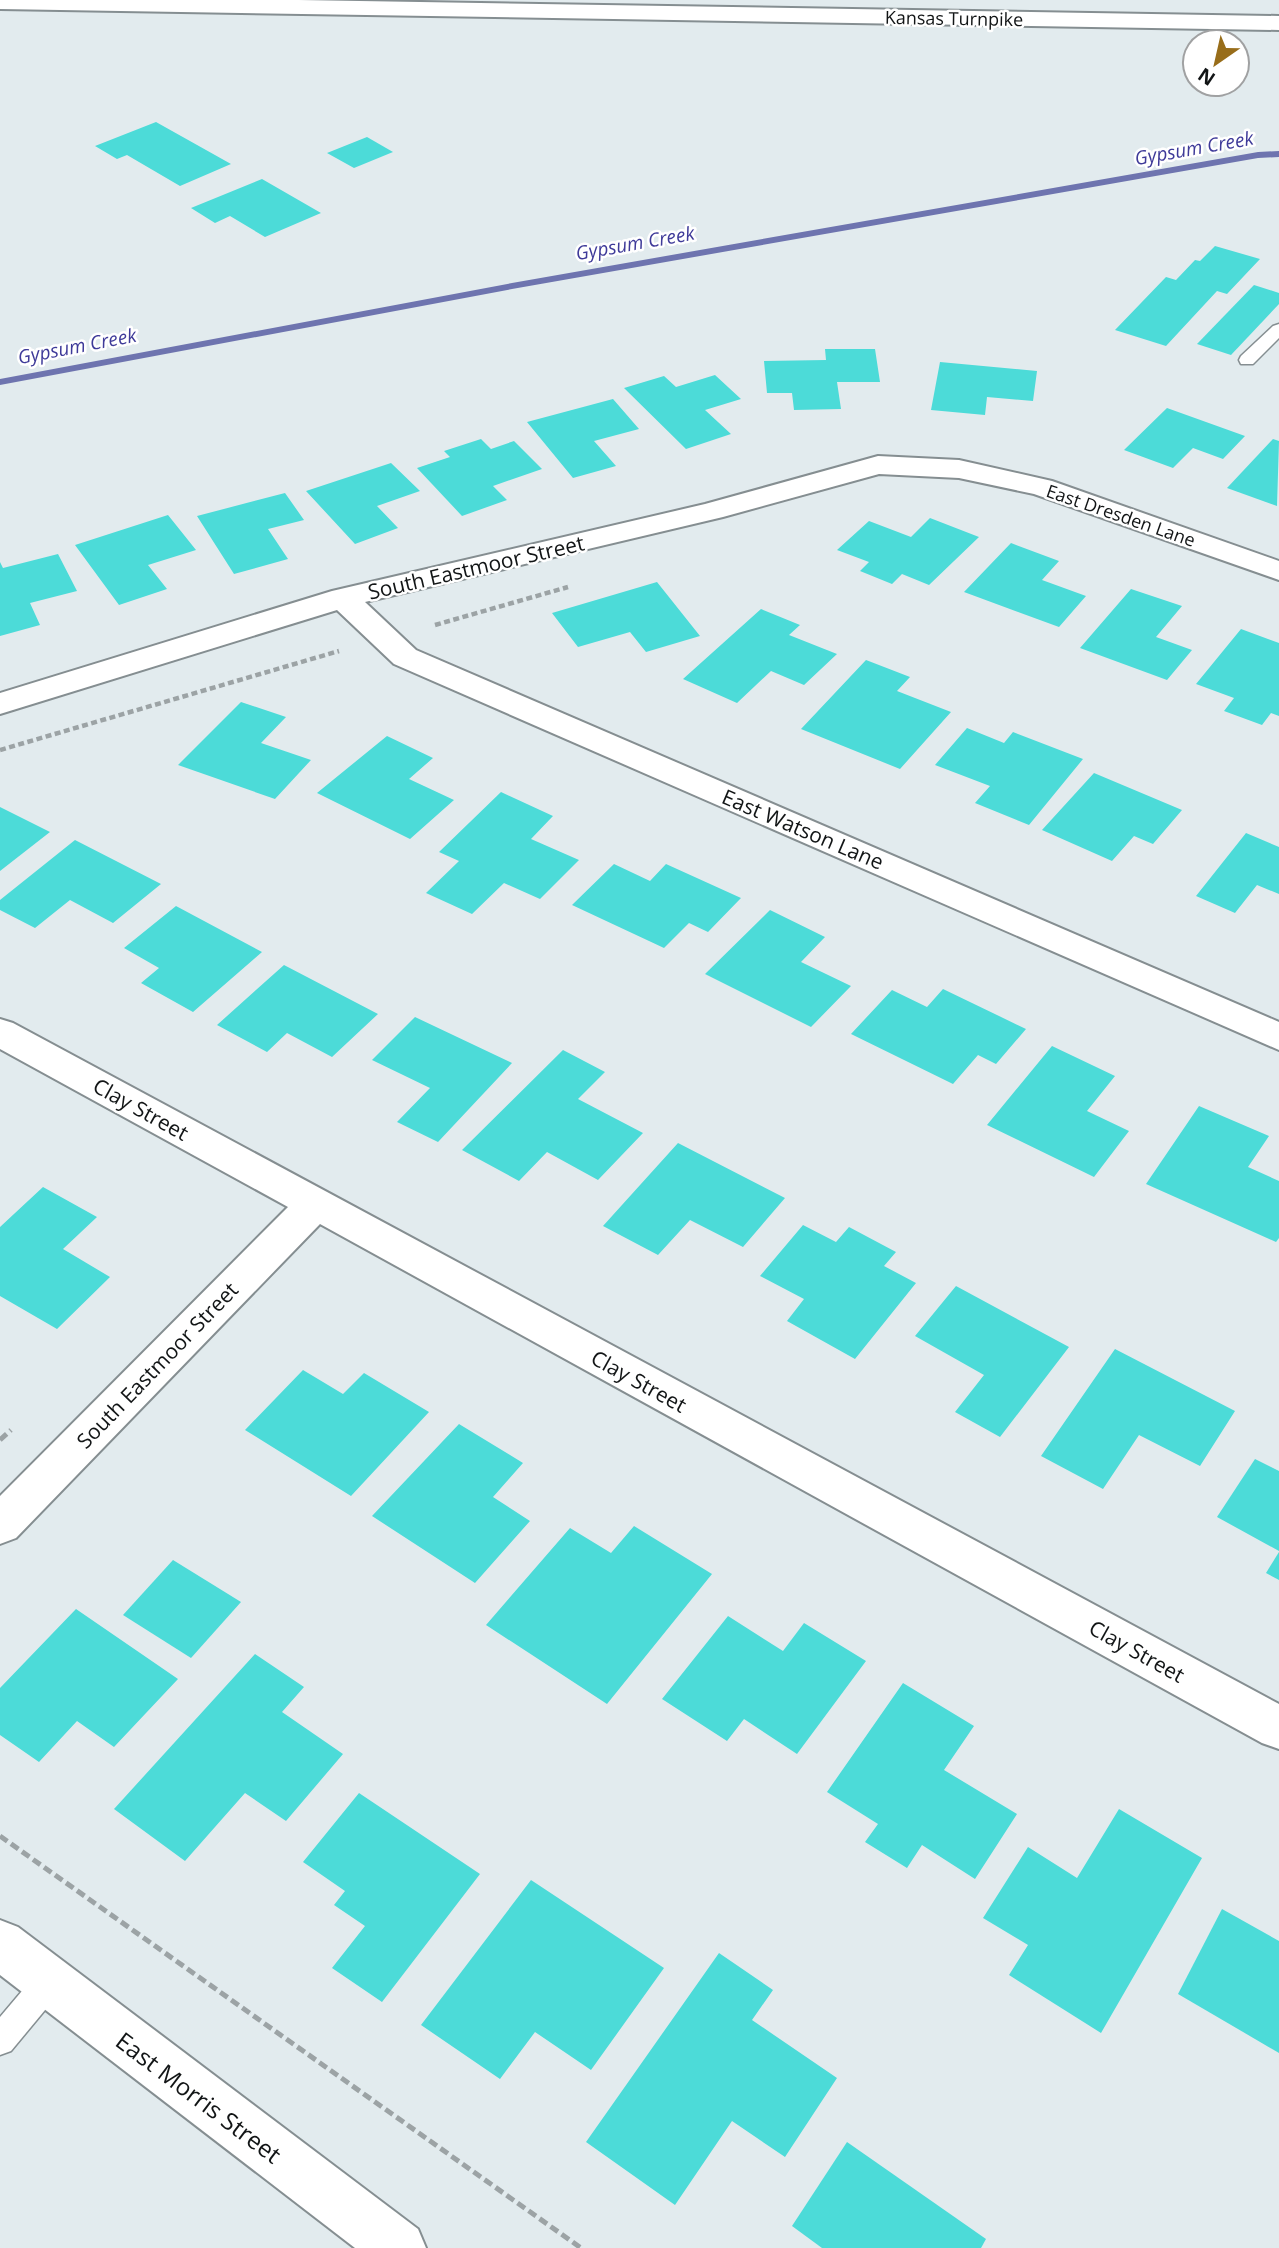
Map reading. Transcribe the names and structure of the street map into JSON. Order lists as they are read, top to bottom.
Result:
{
  "streets": {
    "main road": [
      "Kansas Turnpike",
      "East Dresden Lane",
      "South Eastmoor Street",
      "East Watson Lane",
      "Clay Street",
      "East Morris Street"
    ]
  },
  "crossings": [
    ["East Dresden Lane", "South Eastmoor Street"],
    ["South Eastmoor Street", "East Watson Lane"],
    ["South Eastmoor Street", "Clay Street"]
  ],
  "water": ["Gypsum Creek"],
  "north": "bottom left"
}
